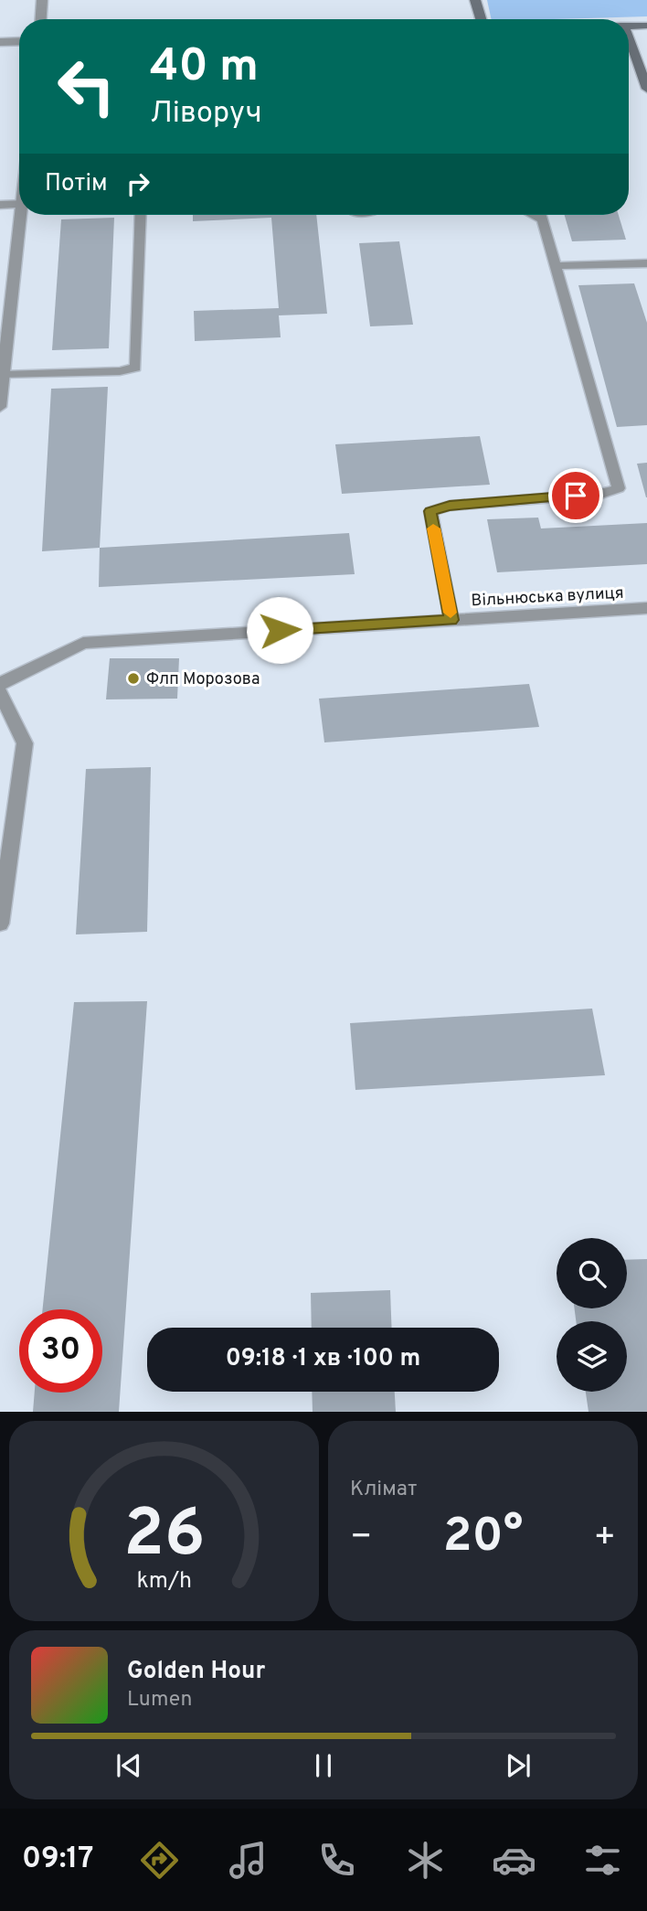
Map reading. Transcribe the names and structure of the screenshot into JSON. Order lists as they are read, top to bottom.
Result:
{
  "streets": {
    "street": ["Вільнюська вулиця"]
  },
  "places": ["Флп Морозова"],
  "page": {
    "turn": ["40 m", "Ліворуч"],
    "then": "Потім",
    "limit": "30",
    "trip": "09:18 · 1 хв · 100 m",
    "tile": "Клімат",
    "heat": ["−", "20°", "+"],
    "song": ["Golden Hour", "Lumen"],
    "tabs": "09:17",
    "gauge": ["26", "km/h"]
  }
}
